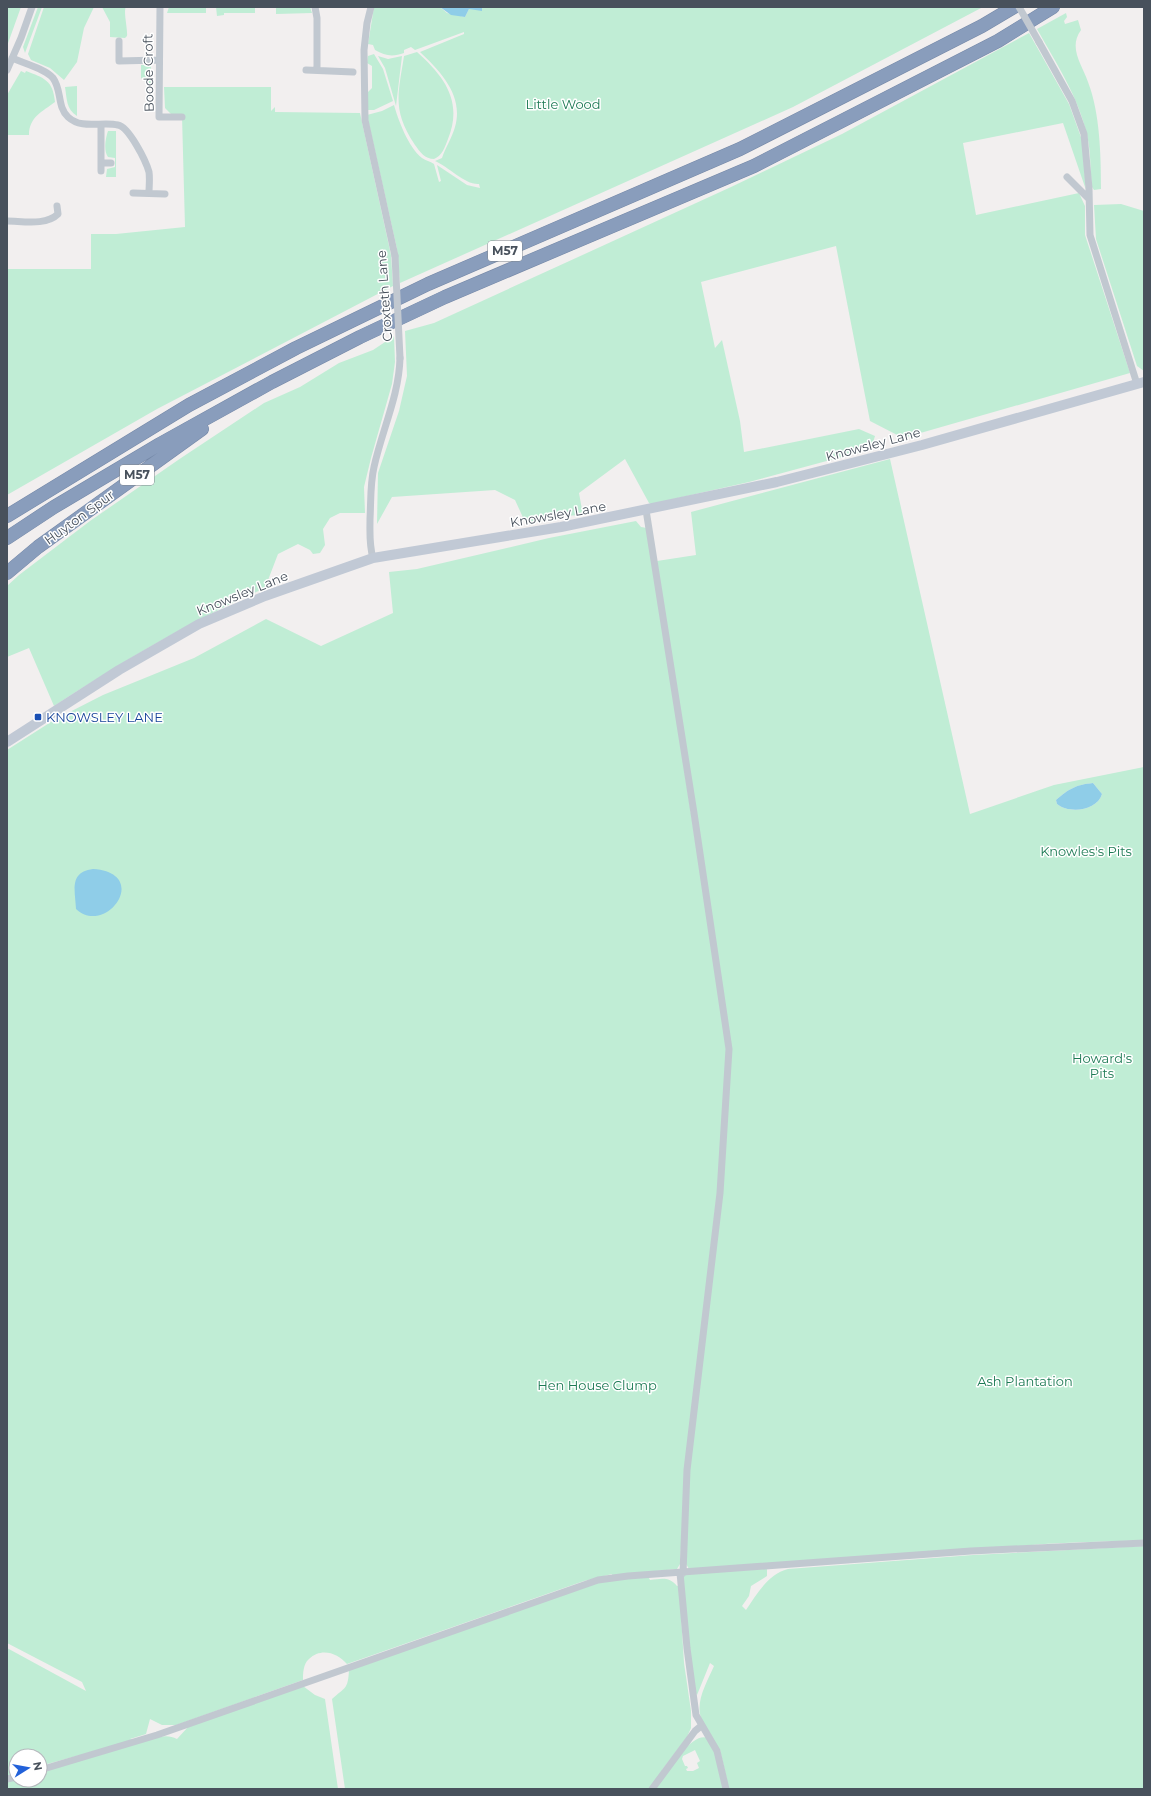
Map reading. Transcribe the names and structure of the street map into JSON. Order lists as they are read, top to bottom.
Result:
{
  "streets": {
    "highway": ["M57", "Huyton Spur"],
    "main road": ["Knowsley Lane"],
    "street": ["Boode Croft", "Croxteth Lane"]
  },
  "crossings": [
    ["M57", "Huyton Spur"],
    ["Croxteth Lane", "Knowsley Lane"]
  ],
  "parks": [
    "Little Wood",
    "Knowles's Pits",
    "Howard's Pits",
    "Ash Plantation",
    "Hen House Clump"
  ],
  "places": {
    "transit": ["KNOWSLEY LANE"]
  },
  "north": "right"
}
